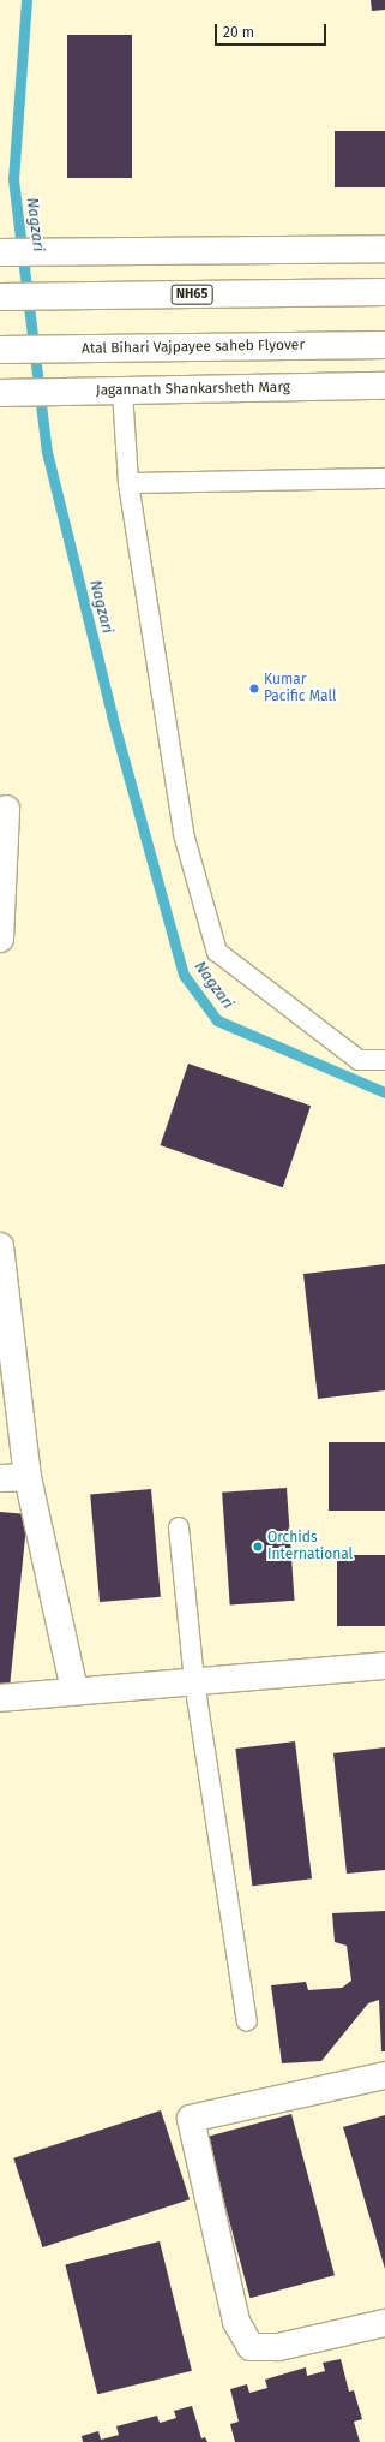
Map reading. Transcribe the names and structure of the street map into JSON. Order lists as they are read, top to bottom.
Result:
{
  "streets": {
    "main road": ["NH65", "Atal Bihari Vajpayee saheb Flyover", "Jagannath Shankarsheth Marg"]
  },
  "water": ["Nagzari"],
  "places": ["Kumar Pacific Mall", "Orchids International"],
  "scale_bar": "20 m"
}
